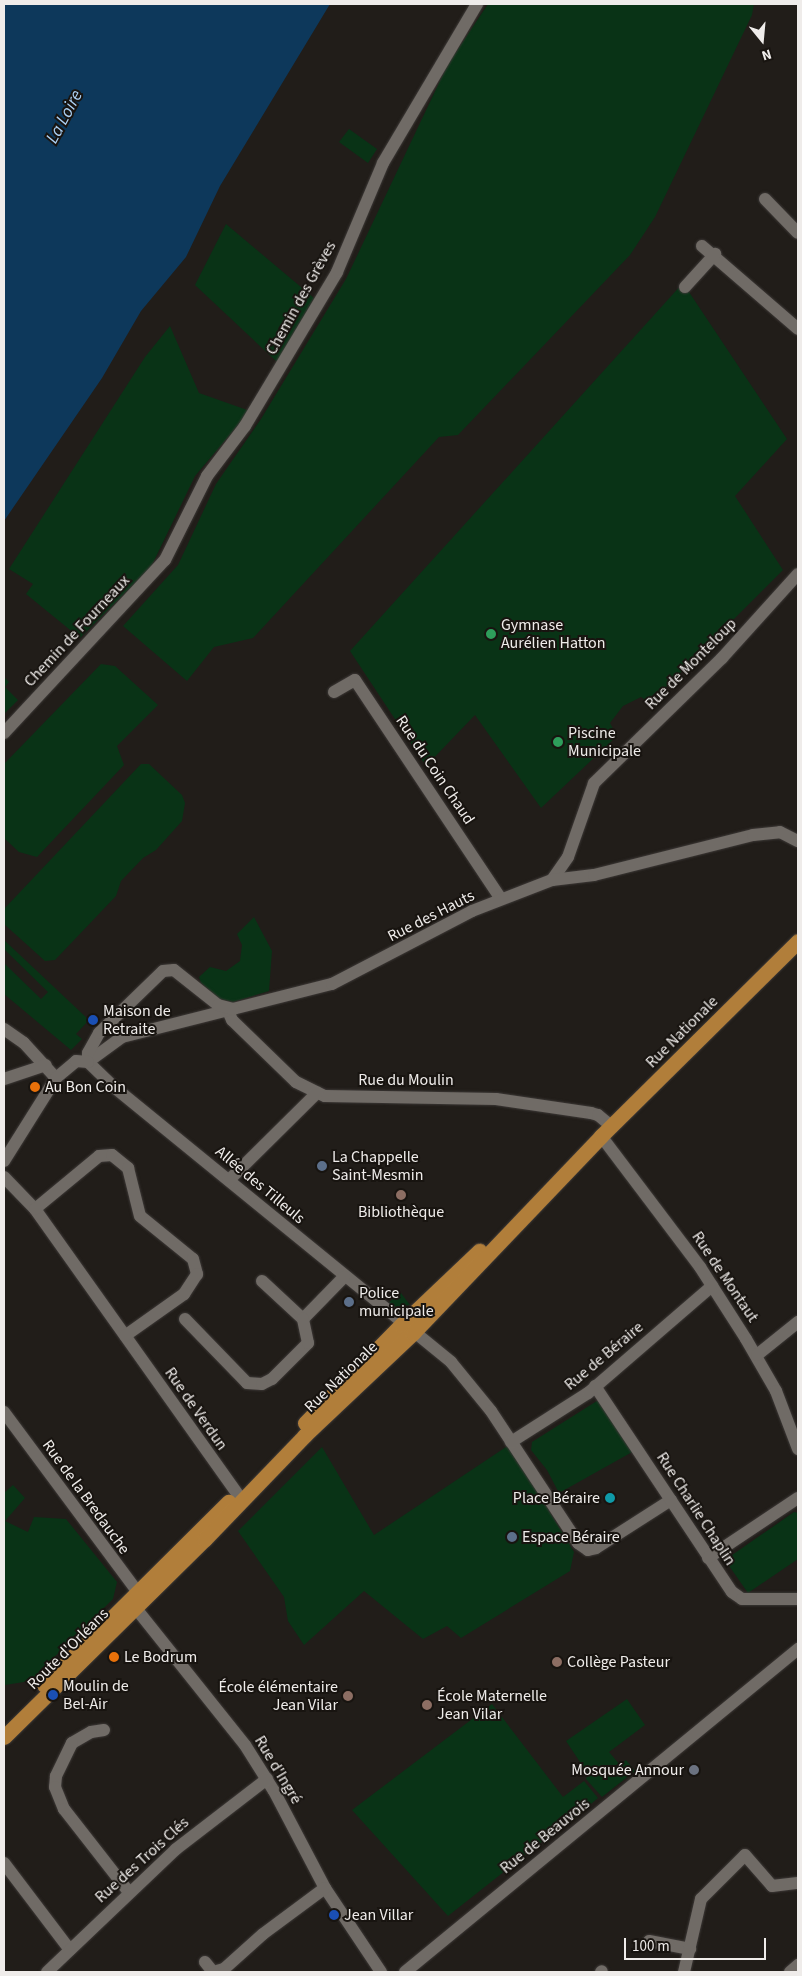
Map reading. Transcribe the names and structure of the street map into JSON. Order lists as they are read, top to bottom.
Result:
{
  "streets": {
    "main road": ["Rue Nationale", "Route d'Orléans"],
    "street": [
      "Chemin des Grèves",
      "Chemin de Fourneaux",
      "Rue de Monteloup",
      "Rue du Coin Chaud",
      "Rue des Hauts",
      "Rue du Moulin",
      "Allée des Tilleuls",
      "Rue de Montaut",
      "Rue de Béraire",
      "Rue de Verdun",
      "Rue de la Bredauche",
      "Rue Charlie Chaplin",
      "Rue d'Ingré",
      "Rue de Beauvois",
      "Rue des Trois Clés"
    ]
  },
  "crossings": [
    ["Chemin des Grèves", "Chemin de Fourneaux"],
    ["Rue de Monteloup", "Rue des Hauts"],
    ["Rue du Coin Chaud", "Rue des Hauts"],
    ["Rue des Hauts", "Rue du Moulin"],
    ["Rue des Hauts", "Allée des Tilleuls"],
    ["Rue Nationale", "Rue du Moulin"],
    ["Rue Nationale", "Allée des Tilleuls"],
    ["Rue Nationale", "Rue de Montaut"],
    ["Rue Nationale", "Rue de Verdun"],
    ["Rue Nationale", "Rue de la Bredauche"],
    ["Rue Nationale", "Route d'Orléans"],
    ["Rue Nationale", "Rue d'Ingré"],
    ["Rue du Moulin", "Rue de Montaut"],
    ["Rue de Montaut", "Rue de Béraire"],
    ["Rue de Béraire", "Rue Charlie Chaplin"],
    ["Rue de la Bredauche", "Route d'Orléans"],
    ["Rue de la Bredauche", "Rue d'Ingré"],
    ["Route d'Orléans", "Rue d'Ingré"],
    ["Rue d'Ingré", "Rue des Trois Clés"]
  ],
  "water": ["La Loire"],
  "places": [
    "Gymnase Aurélien Hatton",
    "Piscine Municipale",
    "Maison de Retraite",
    "Au Bon Coin",
    "La Chappelle Saint-Mesmin",
    "Bibliothèque",
    "Police municipale",
    "Place Béraire",
    "Espace Béraire",
    "Le Bodrum",
    "Collège Pasteur",
    "Moulin de Bel-Air",
    "École élémentaire Jean Vilar",
    "École Maternelle Jean Vilar",
    "Mosquée Annour",
    "Jean Villar"
  ],
  "scale_bar": "100 m",
  "north": "bottom"
}
